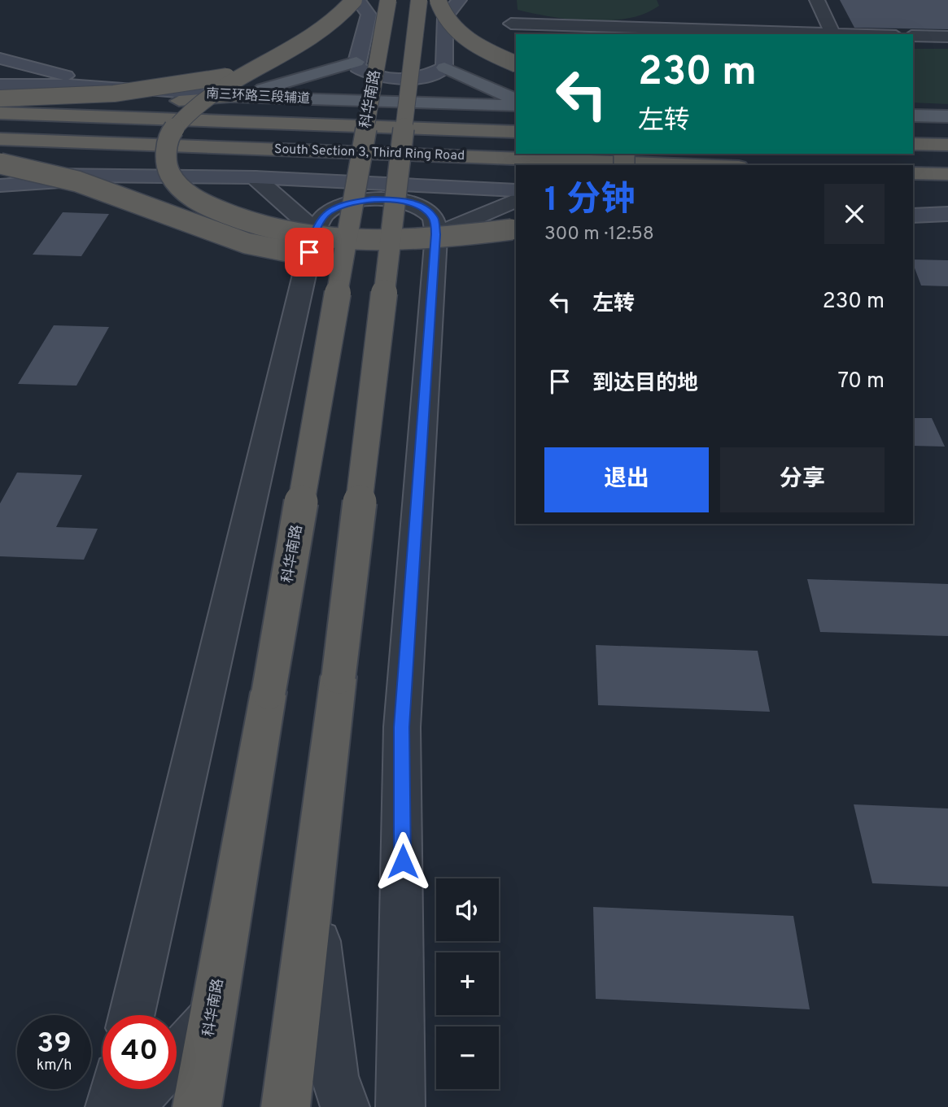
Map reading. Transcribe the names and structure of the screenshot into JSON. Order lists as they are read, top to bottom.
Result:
{
  "streets": {
    "highway": ["科华南路", "South Section 3, Third Ring Road"],
    "main road": ["南三环路三段辅道"]
  },
  "page": {
    "turn": ["230 m", "左转"],
    "heading": ["1 分钟", "300 m · 12:58"],
    "list": [
      {
        "name": "左转",
        "value": "230 m"
      },
      {
        "name": "到达目的地",
        "value": "70 m"
      }
    ],
    "buttons": ["退出", "分享"],
    "map_buttons": ["+", "−"],
    "speed": "39 km/h",
    "limit": "40"
  }
}
